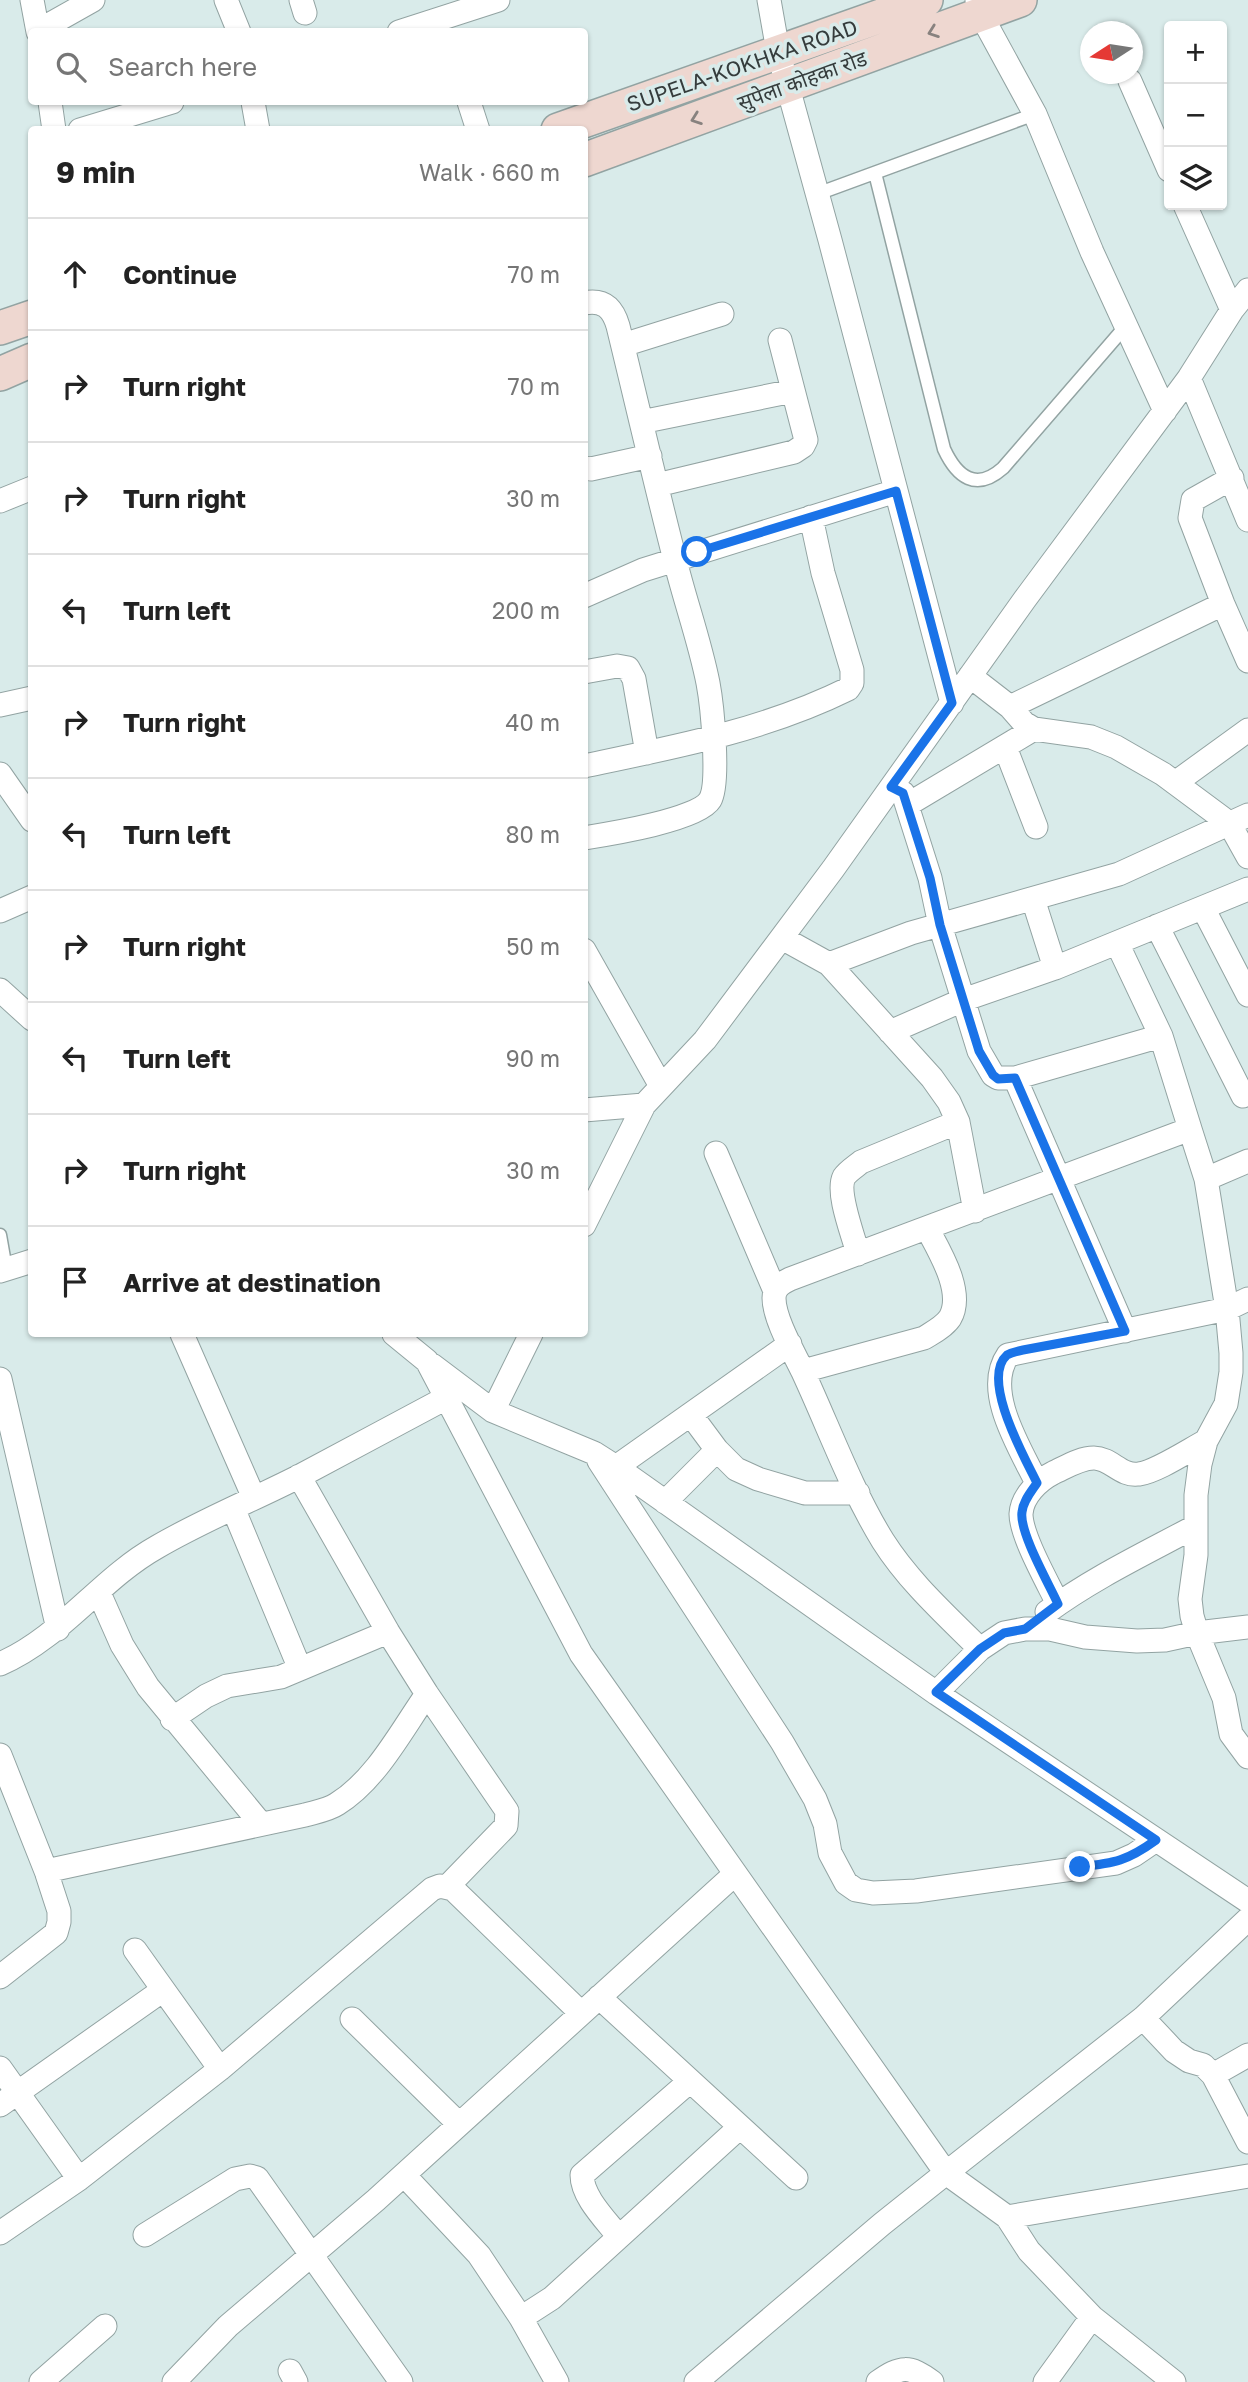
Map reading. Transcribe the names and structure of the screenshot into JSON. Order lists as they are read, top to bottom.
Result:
{
  "streets": {
    "street": ["SUPELA-KOKHKA ROAD", "सुपेला कोहका रोड"]
  },
  "north": "left",
  "page": {
    "map_buttons": ["+", "−"],
    "search": "Search here",
    "heading": ["9 min", "Walk · 660 m"],
    "list": [
      ["Continue", "70 m"],
      ["Turn right", "70 m"],
      ["Turn right", "30 m"],
      ["Turn left", "200 m"],
      ["Turn right", "40 m"],
      ["Turn left", "80 m"],
      ["Turn right", "50 m"],
      ["Turn left", "90 m"],
      ["Turn right", "30 m"],
      "Arrive at destination"
    ]
  }
}
